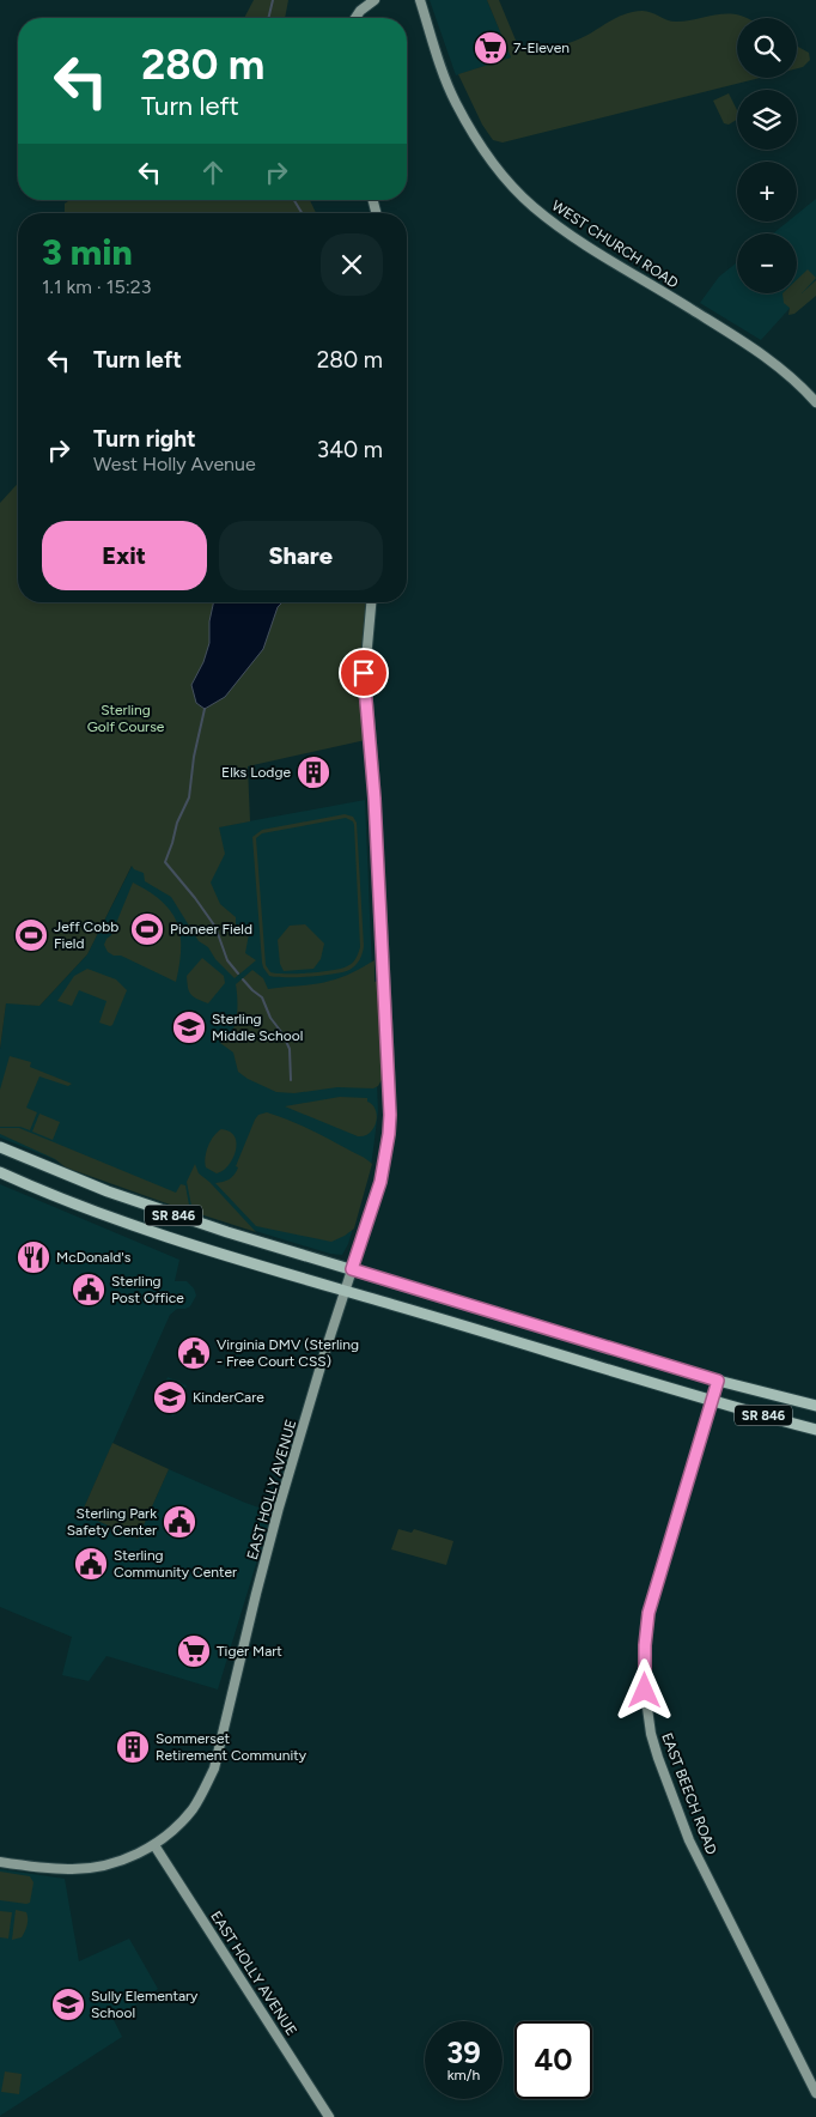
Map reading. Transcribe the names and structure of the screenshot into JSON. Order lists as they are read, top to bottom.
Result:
{
  "streets": {
    "main road": ["SR 846"],
    "street": ["WEST CHURCH ROAD", "EAST HOLLY AVENUE", "EAST BEECH ROAD"]
  },
  "crossings": [
    ["SR 846", "EAST HOLLY AVENUE"],
    ["SR 846", "EAST BEECH ROAD"]
  ],
  "parks": ["Sterling Golf Course"],
  "places": {
    "supermarket": ["7-Eleven", "Tiger Mart"],
    "building": ["Elks Lodge", "Sommerset Retirement Community"],
    "sports": ["Pioneer Field", "Jeff Cobb Field"],
    "school or university": ["Sterling Middle School", "KinderCare", "Sully Elementary School"],
    "restaurant": ["McDonald's"],
    "public building": [
      "Sterling Post Office",
      "Virginia DMV (Sterling - Free Court CSS)",
      "Sterling Park Safety Center",
      "Sterling Community Center"
    ]
  },
  "page": {
    "map_buttons": ["+", "−"],
    "turn": ["280 m", "Turn left"],
    "heading": ["3 min", "1.1 km · 15:23"],
    "list": [
      {
        "name": "Turn left",
        "value": "280 m"
      },
      {
        "name": "Turn right",
        "note": "West Holly Avenue",
        "value": "340 m"
      }
    ],
    "buttons": ["Exit", "Share"],
    "speed": "39 km/h",
    "limit": "40"
  }
}
